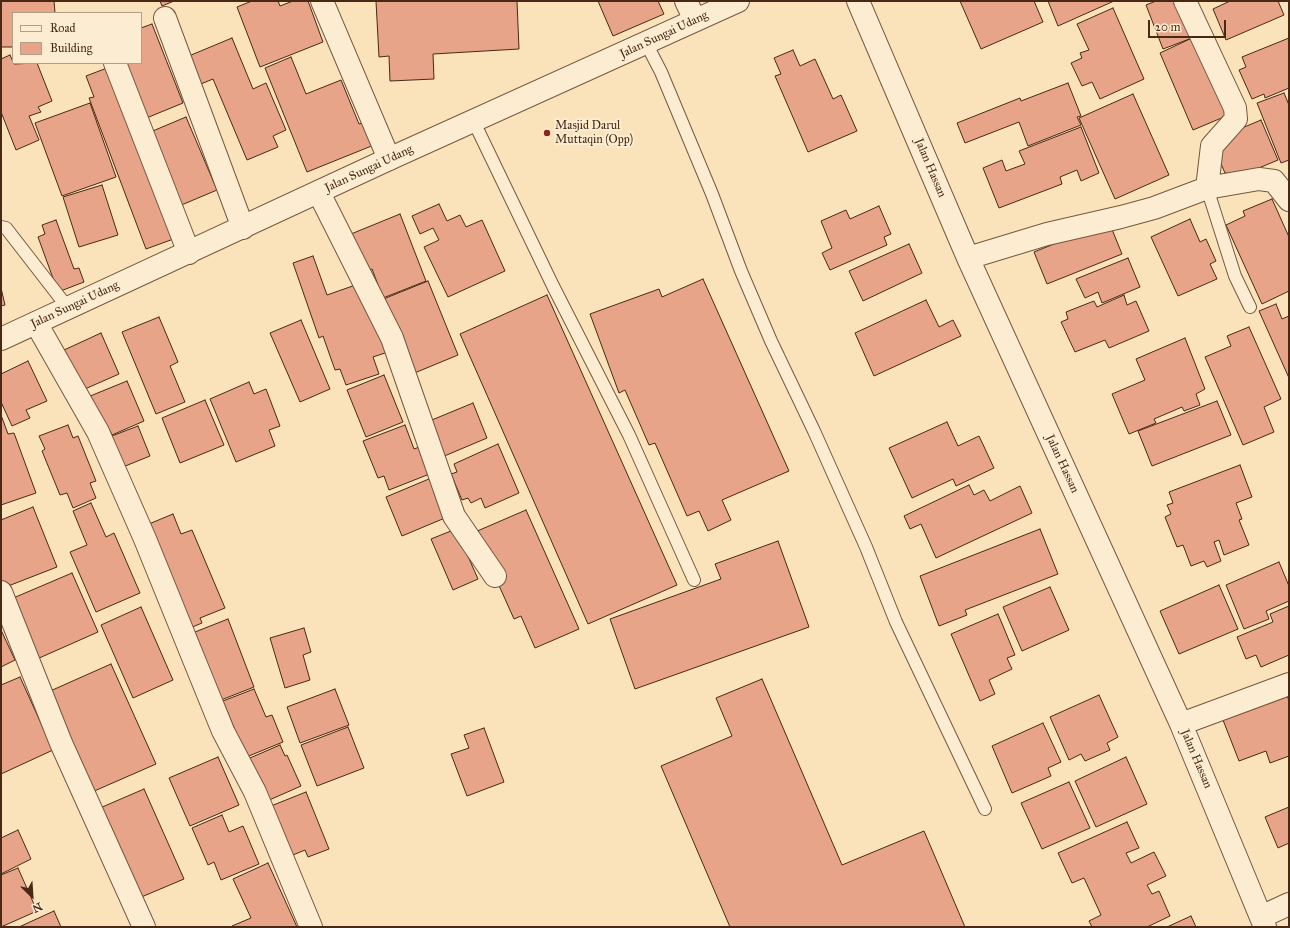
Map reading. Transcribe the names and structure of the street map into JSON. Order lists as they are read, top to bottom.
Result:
{
  "streets": {
    "street": ["Jalan Sungai Udang", "Jalan Hassan"]
  },
  "places": ["Masjid Darul Muttaqin (Opp)"],
  "legend": ["Road", "Building"],
  "scale_bar": "20 m",
  "north": "bottom right"
}
